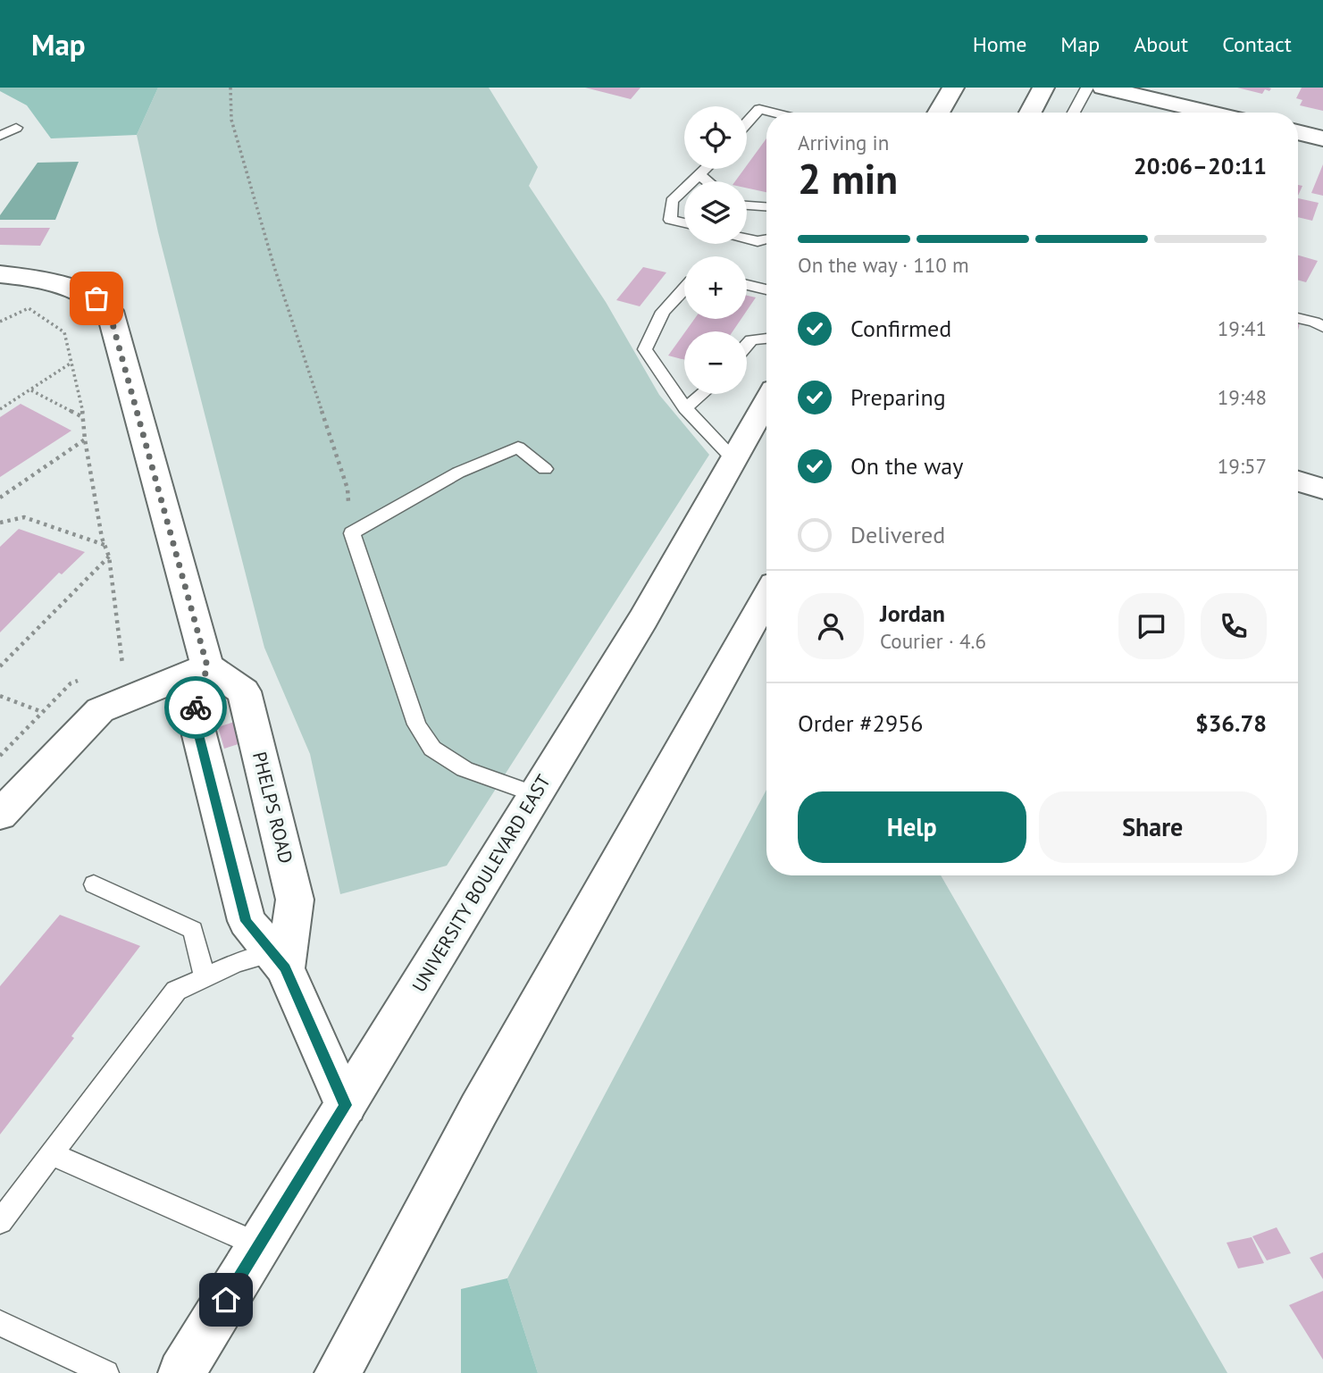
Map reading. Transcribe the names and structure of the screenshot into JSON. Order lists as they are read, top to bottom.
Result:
{
  "streets": {
    "main road": ["PHELPS ROAD", "UNIVERSITY BOULEVARD EAST"]
  },
  "page": {
    "header": "Map",
    "nav": [
      "Home",
      "Map",
      "About",
      "Contact"
    ],
    "map_buttons": ["+", "−"],
    "heading": ["2 min", "Arriving in", "20:06–20:11"],
    "panel": [
      "Jordan",
      "Courier · 4.6",
      "Order #2956",
      "$36.78"
    ],
    "bar": "On the way · 110 m",
    "list": [
      ["Confirmed", "19:41"],
      ["Preparing", "19:48"],
      ["On the way", "19:57"],
      "Delivered"
    ],
    "buttons": ["Help", "Share"]
  }
}
